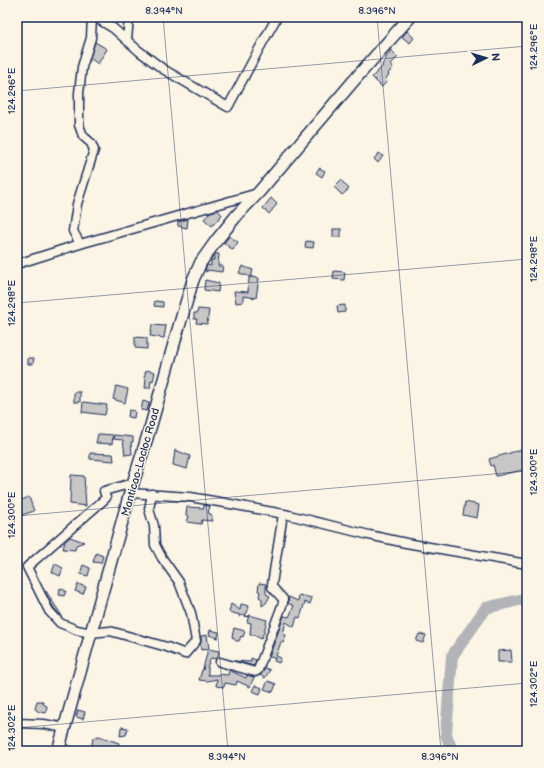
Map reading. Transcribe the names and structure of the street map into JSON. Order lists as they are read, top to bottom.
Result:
{
  "streets": {
    "street": ["Manticao-Locloc Road"]
  },
  "north": "right",
  "coordinates": [
    "8.394°N",
    "8.396°N",
    "124.296°E",
    "124.298°E",
    "124.300°E",
    "124.302°E"
  ]
}
